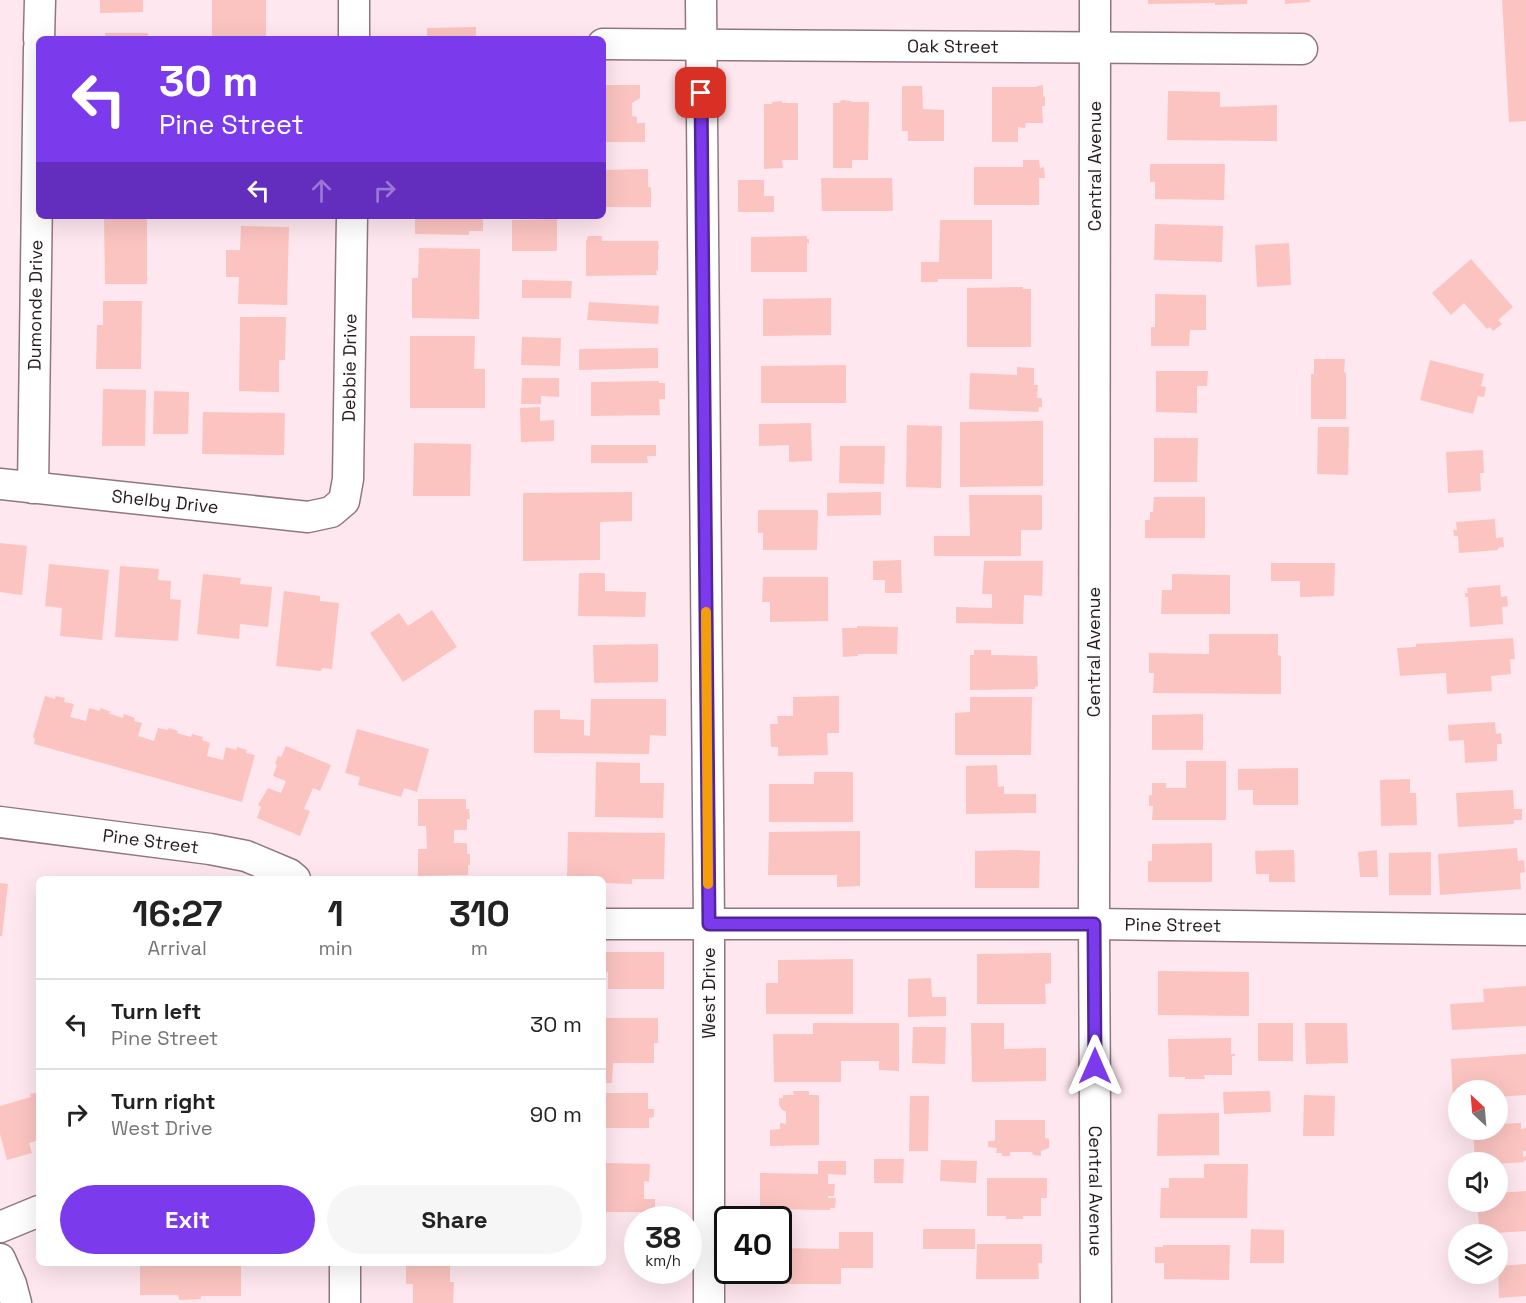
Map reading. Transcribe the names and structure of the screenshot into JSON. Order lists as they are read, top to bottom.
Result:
{
  "streets": {
    "street": [
      "Oak Street",
      "Central Avenue",
      "Dumonde Drive",
      "Debbie Drive",
      "Shelby Drive",
      "Pine Street",
      "West Drive"
    ]
  },
  "crossings": [
    ["Oak Street", "Central Avenue"],
    ["Oak Street", "West Drive"],
    ["Central Avenue", "Pine Street"],
    ["Dumonde Drive", "Shelby Drive"],
    ["Debbie Drive", "Shelby Drive"],
    ["Pine Street", "West Drive"]
  ],
  "north": "top left",
  "page": {
    "turn": ["30 m", "Pine Street"],
    "eta": [
      "16:27",
      "Arrival",
      "1",
      "min",
      "310",
      "m"
    ],
    "list": [
      {
        "name": "Turn left",
        "note": "Pine Street",
        "value": "30 m"
      },
      {
        "name": "Turn right",
        "note": "West Drive",
        "value": "90 m"
      }
    ],
    "buttons": ["Exit", "Share"],
    "speed": "38 km/h",
    "limit": "40"
  }
}
